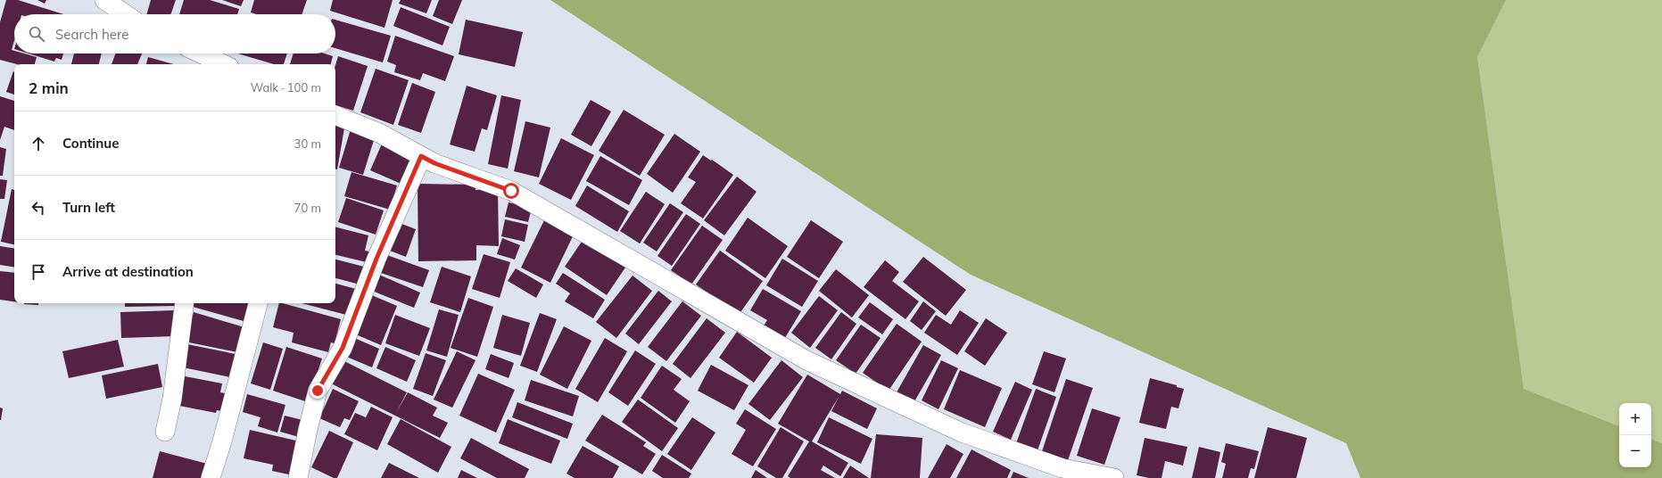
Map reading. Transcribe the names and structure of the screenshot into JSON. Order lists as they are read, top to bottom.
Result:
{
  "page": {
    "search": "Search here",
    "heading": ["2 min", "Walk · 100 m"],
    "list": [
      ["Continue", "30 m"],
      ["Turn left", "70 m"],
      "Arrive at destination"
    ],
    "map_buttons": ["+", "−"]
  }
}
